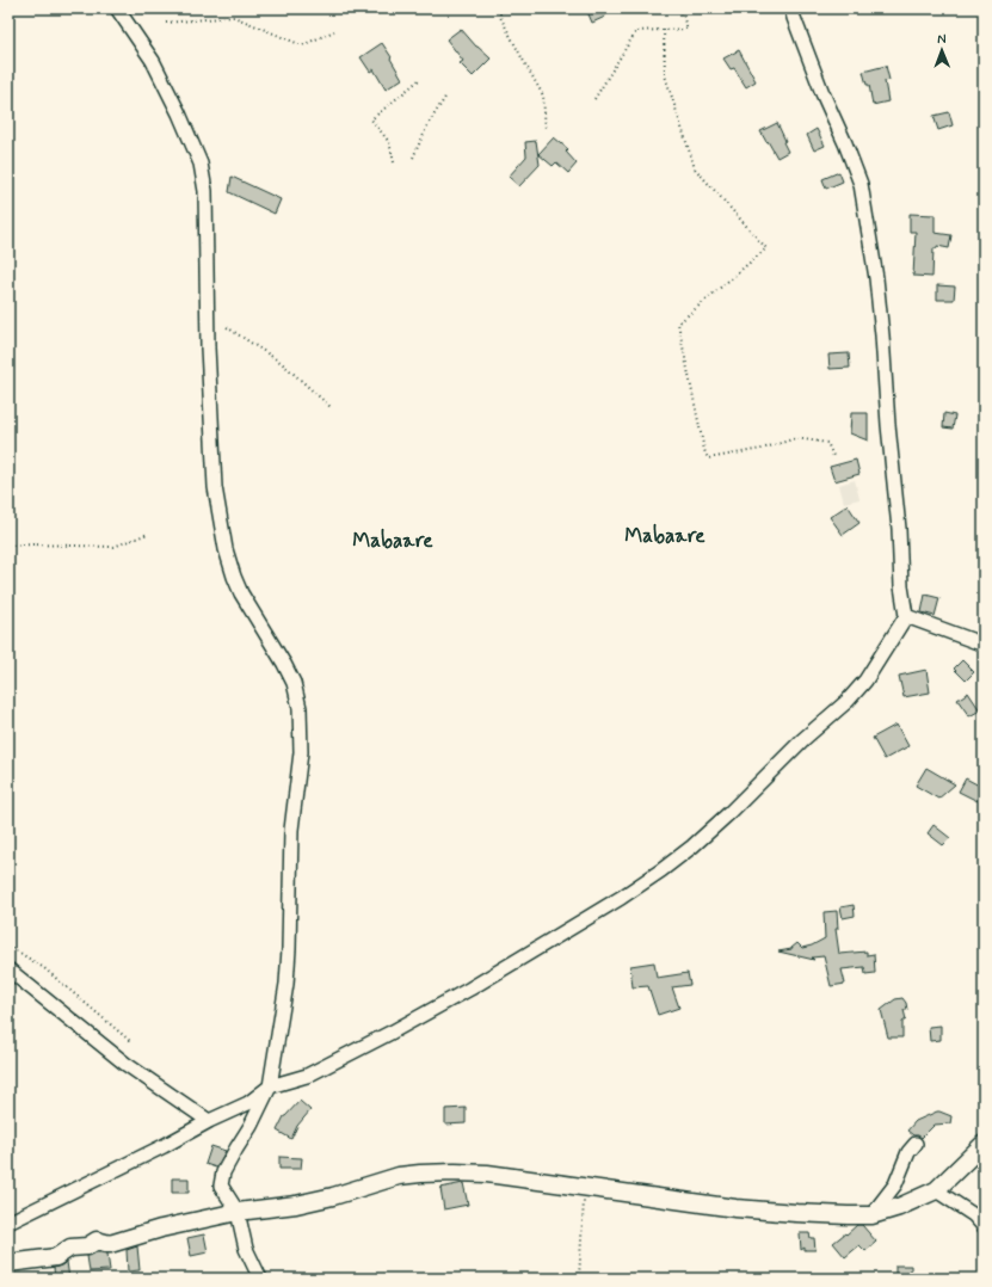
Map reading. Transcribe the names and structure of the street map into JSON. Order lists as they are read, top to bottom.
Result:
{
  "districts": ["Mabaare", "Mabaare"],
  "north": "top"
}
